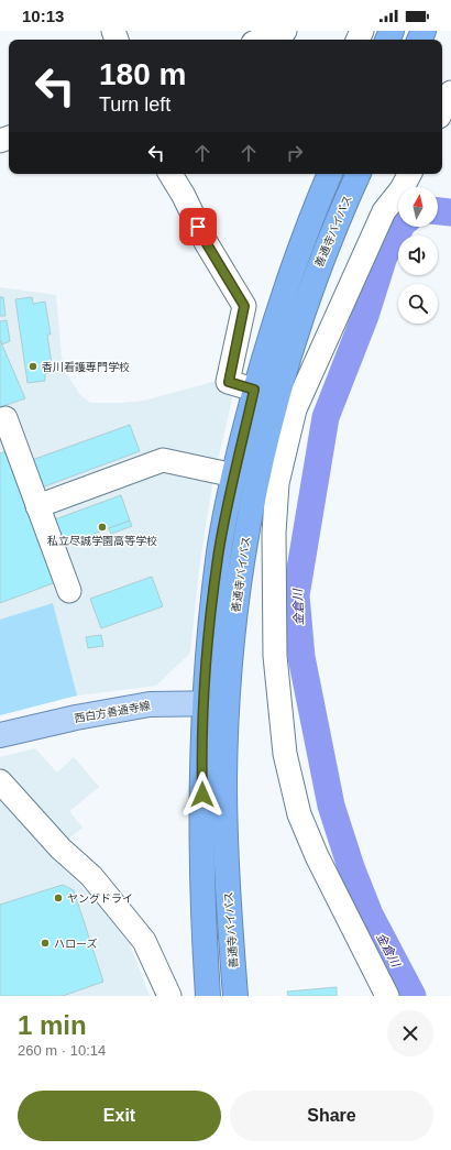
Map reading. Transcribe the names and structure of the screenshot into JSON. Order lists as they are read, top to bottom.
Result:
{
  "streets": {
    "highway": ["善通寺バイパス"],
    "main road": ["西白方善通寺線"]
  },
  "crossings": [
    ["善通寺バイパス", "西白方善通寺線"]
  ],
  "water": ["金倉川"],
  "places": [
    "香川看護専門学校",
    "私立尽誠学園高等学校",
    "ヤングドライ",
    "ハローズ"
  ],
  "north": "top",
  "page": {
    "status": "10:13",
    "turn": ["180 m", "Turn left"],
    "heading": ["1 min", "260 m · 10:14"],
    "buttons": ["Exit", "Share"]
  }
}
